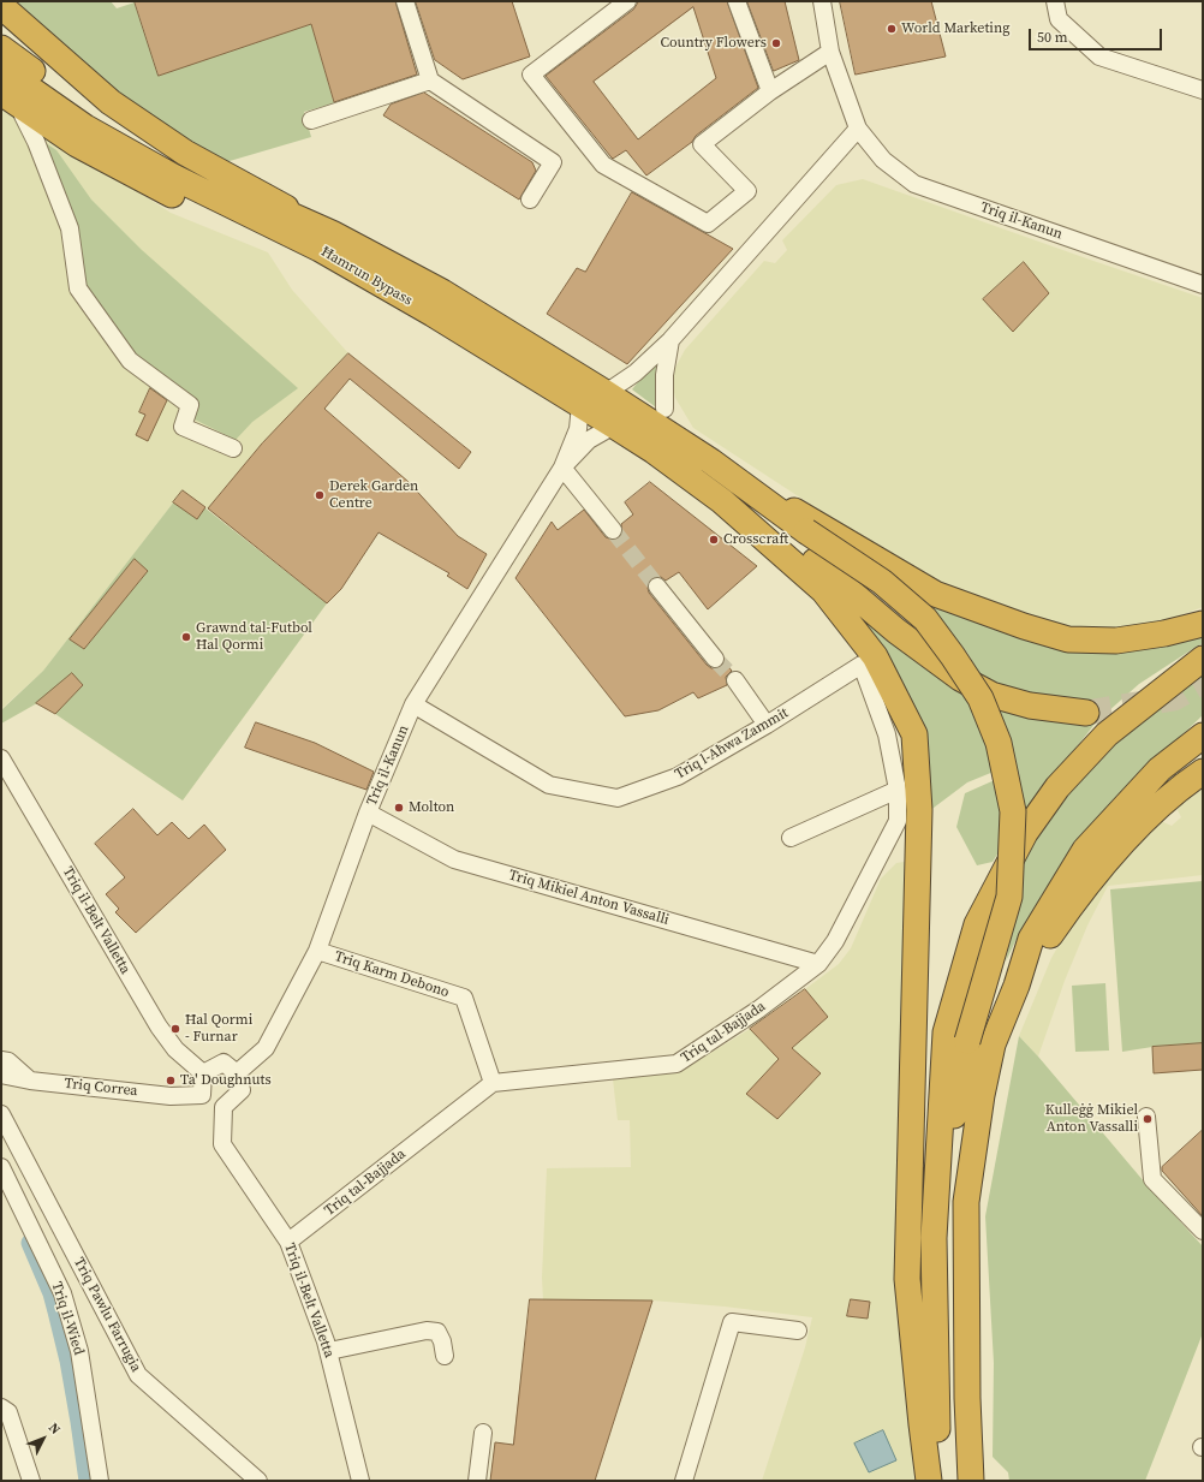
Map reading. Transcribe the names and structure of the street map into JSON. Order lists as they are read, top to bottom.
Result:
{
  "streets": {
    "highway": ["Ħamrun Bypass"],
    "street": [
      "Triq il-Kanun",
      "Triq l-Aħwa Zammit",
      "Triq Mikiel Anton Vassalli",
      "Triq il-Belt Valletta",
      "Triq Karm Debono",
      "Triq tal-Bajjada",
      "Triq Correa",
      "Triq Pawlu Farrugia",
      "Triq il-Wied"
    ]
  },
  "crossings": [
    ["Triq il-Kanun", "Ħamrun Bypass"],
    ["Triq il-Kanun", "Triq l-Aħwa Zammit"],
    ["Triq il-Kanun", "Triq Mikiel Anton Vassalli"],
    ["Triq il-Kanun", "Triq il-Belt Valletta"],
    ["Triq il-Kanun", "Triq Karm Debono"],
    ["Triq il-Kanun", "Triq Correa"],
    ["Triq l-Aħwa Zammit", "Triq tal-Bajjada"],
    ["Triq Mikiel Anton Vassalli", "Triq tal-Bajjada"],
    ["Triq il-Belt Valletta", "Triq tal-Bajjada"],
    ["Triq il-Belt Valletta", "Triq Correa"],
    ["Triq Karm Debono", "Triq tal-Bajjada"]
  ],
  "places": [
    "World Marketing",
    "Country Flowers",
    "Derek Garden Centre",
    "Crosscraft",
    "Grawnd tal-Futbol Ħal Qormi",
    "Molton",
    "Ħal Qormi - Furnar",
    "Ta' Doughnuts",
    "Kulleġġ Mikiel Anton Vassalli"
  ],
  "scale_bar": "50 m",
  "north": "top right"
}
